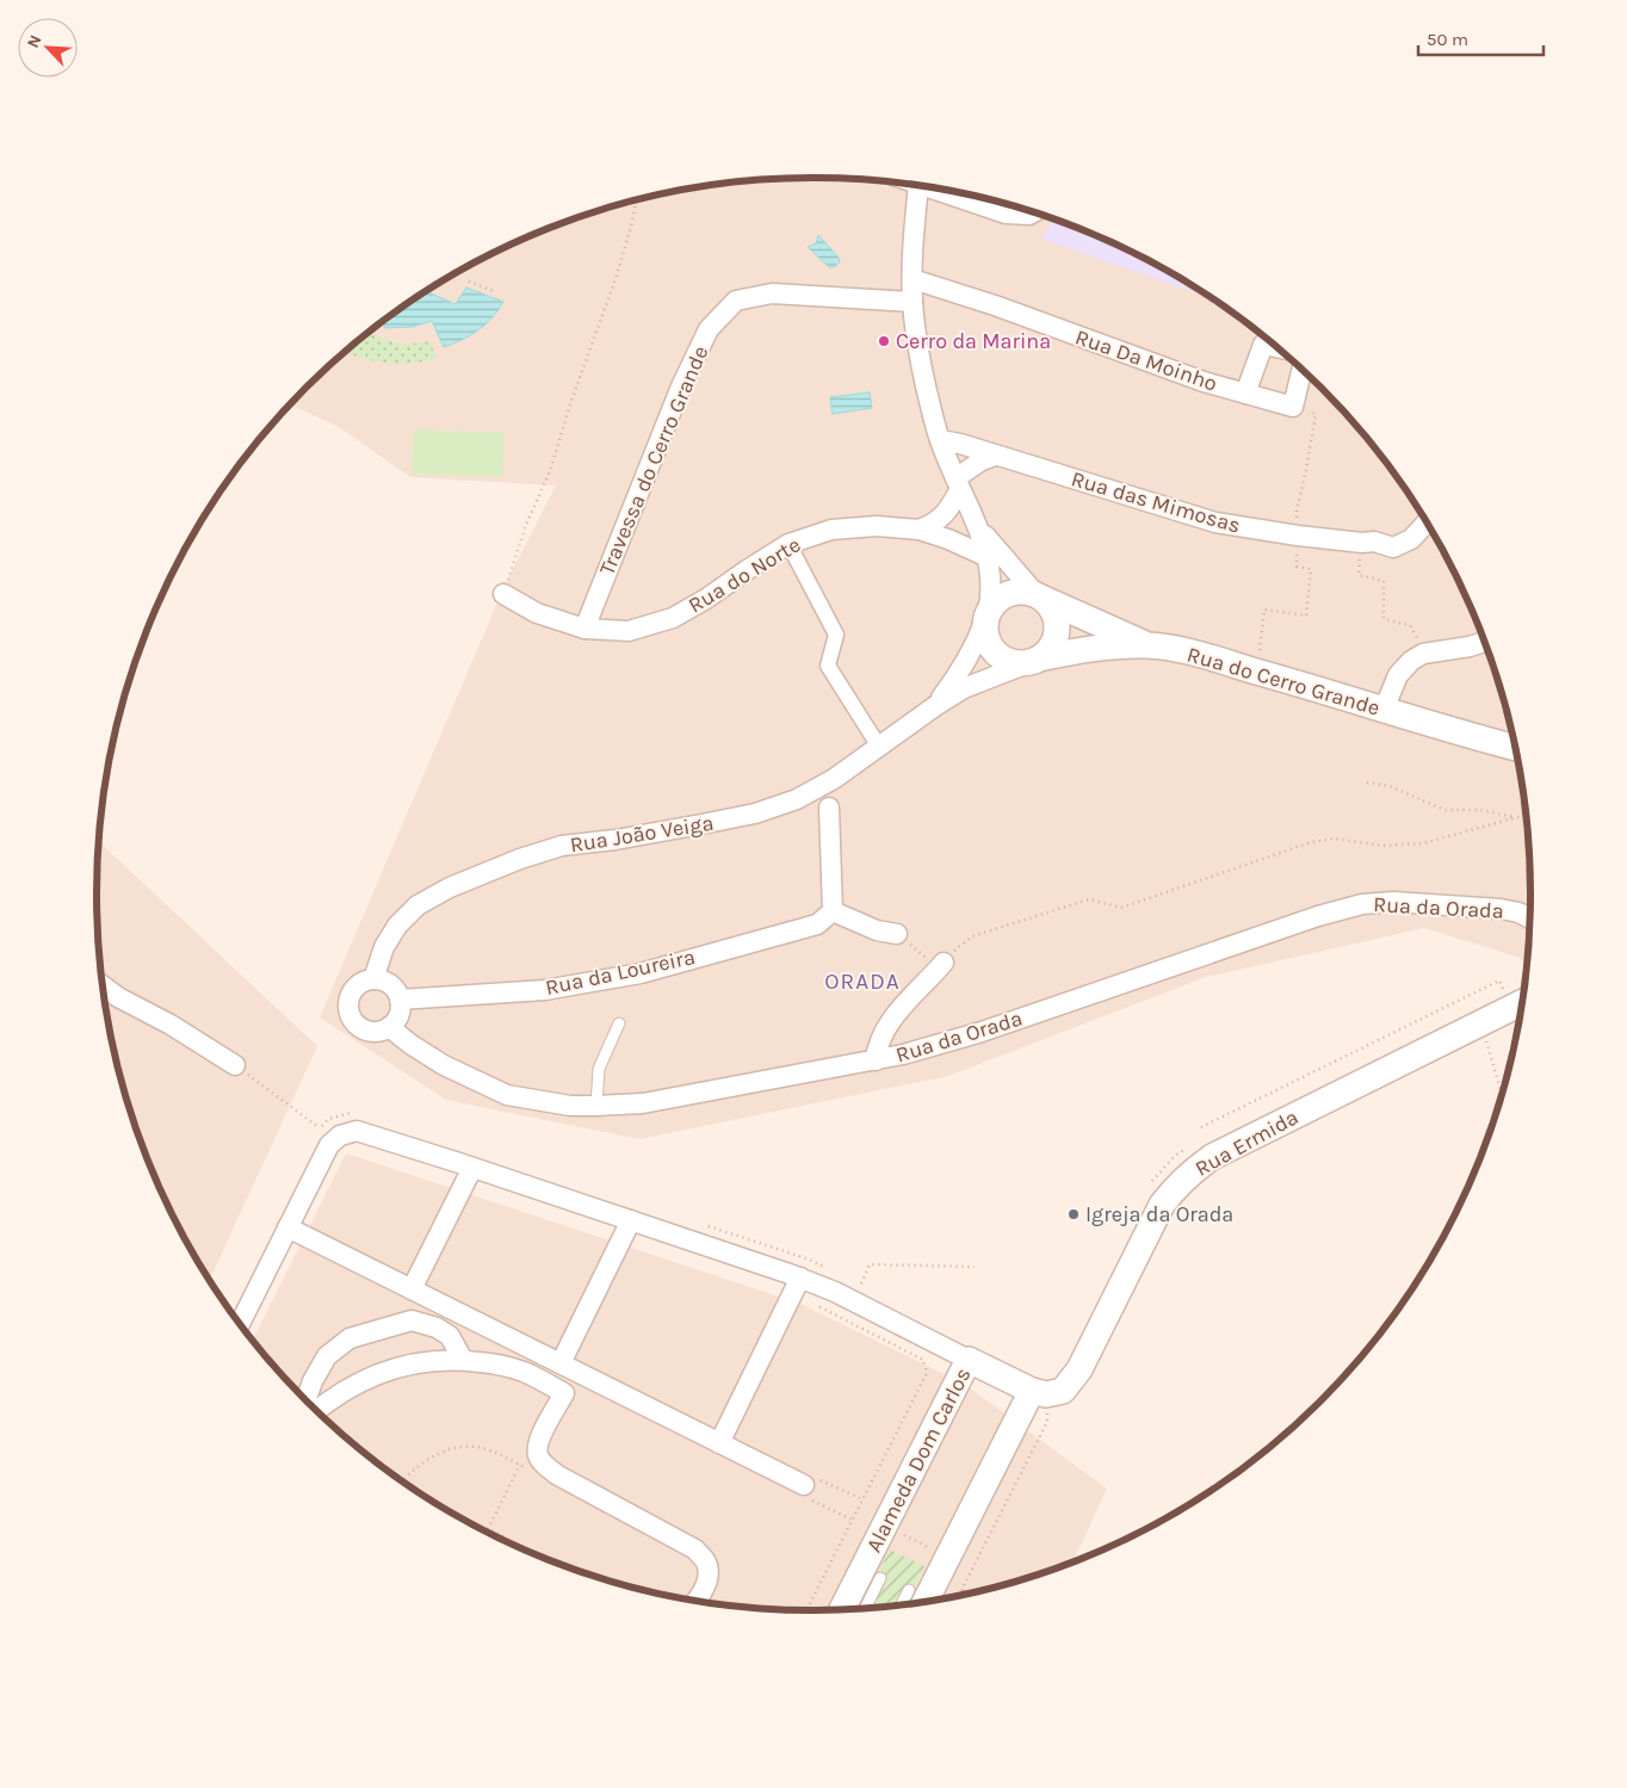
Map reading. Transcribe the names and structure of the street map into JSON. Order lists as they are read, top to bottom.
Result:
{
  "streets": {
    "street": [
      "Rua Da Moinho",
      "Travessa do Cerro Grande",
      "Rua das Mimosas",
      "Rua do Norte",
      "Rua do Cerro Grande",
      "Rua João Veiga",
      "Rua da Orada",
      "Rua da Loureira",
      "Rua Ermida",
      "Alameda Dom Carlos"
    ]
  },
  "crossings": [
    ["Travessa do Cerro Grande", "Rua do Norte"],
    ["Rua João Veiga", "Rua da Orada"],
    ["Rua João Veiga", "Rua da Loureira"],
    ["Rua da Orada", "Rua da Loureira"],
    ["Rua Ermida", "Alameda Dom Carlos"]
  ],
  "districts": ["ORADA"],
  "places": ["Cerro da Marina", "Igreja da Orada"],
  "scale_bar": "50 m",
  "north": "top left"
}
